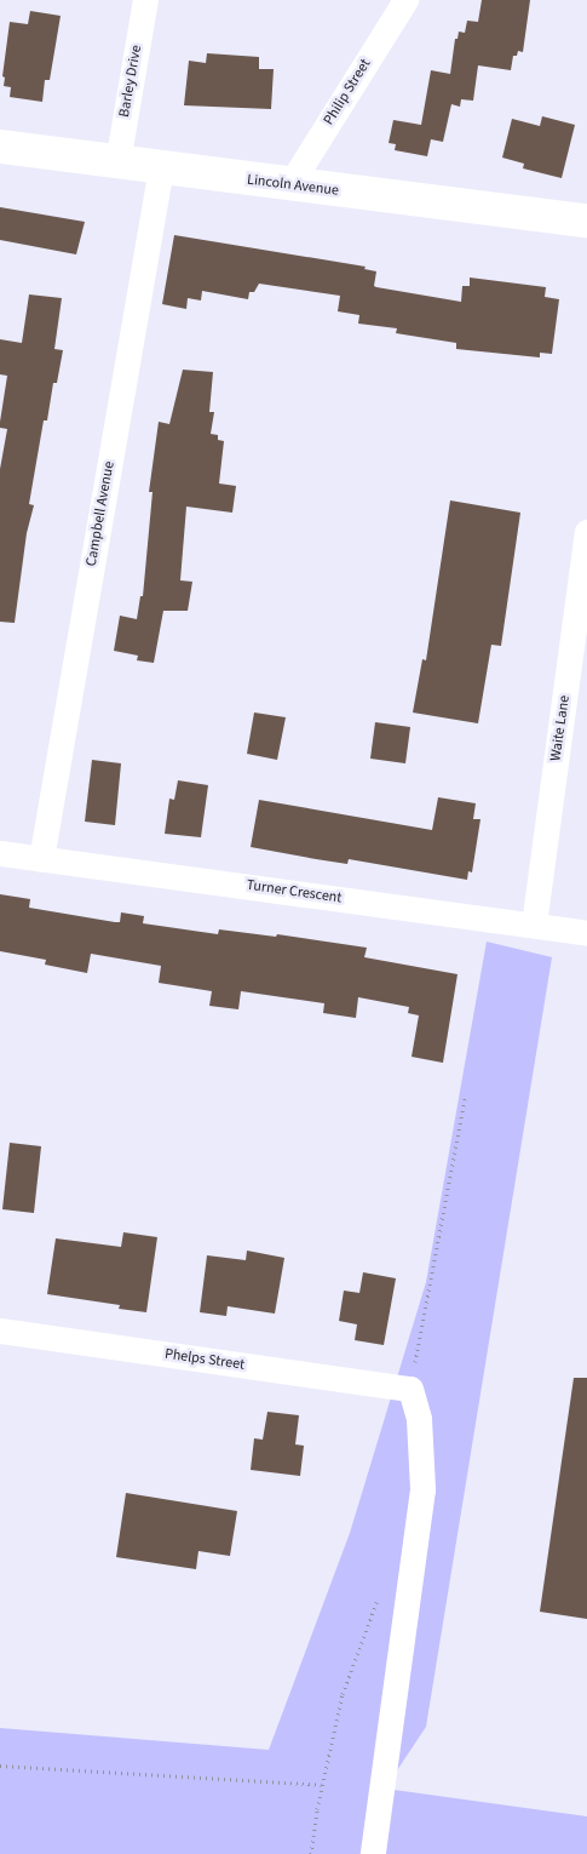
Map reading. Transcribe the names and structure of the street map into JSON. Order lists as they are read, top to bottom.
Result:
{
  "streets": {
    "street": [
      "Barley Drive",
      "Philip Street",
      "Lincoln Avenue",
      "Campbell Avenue",
      "Waite Lane",
      "Turner Crescent",
      "Phelps Street"
    ]
  },
  "crossings": [
    ["Barley Drive", "Lincoln Avenue"],
    ["Philip Street", "Lincoln Avenue"],
    ["Lincoln Avenue", "Campbell Avenue"],
    ["Campbell Avenue", "Turner Crescent"],
    ["Waite Lane", "Turner Crescent"]
  ]
}
